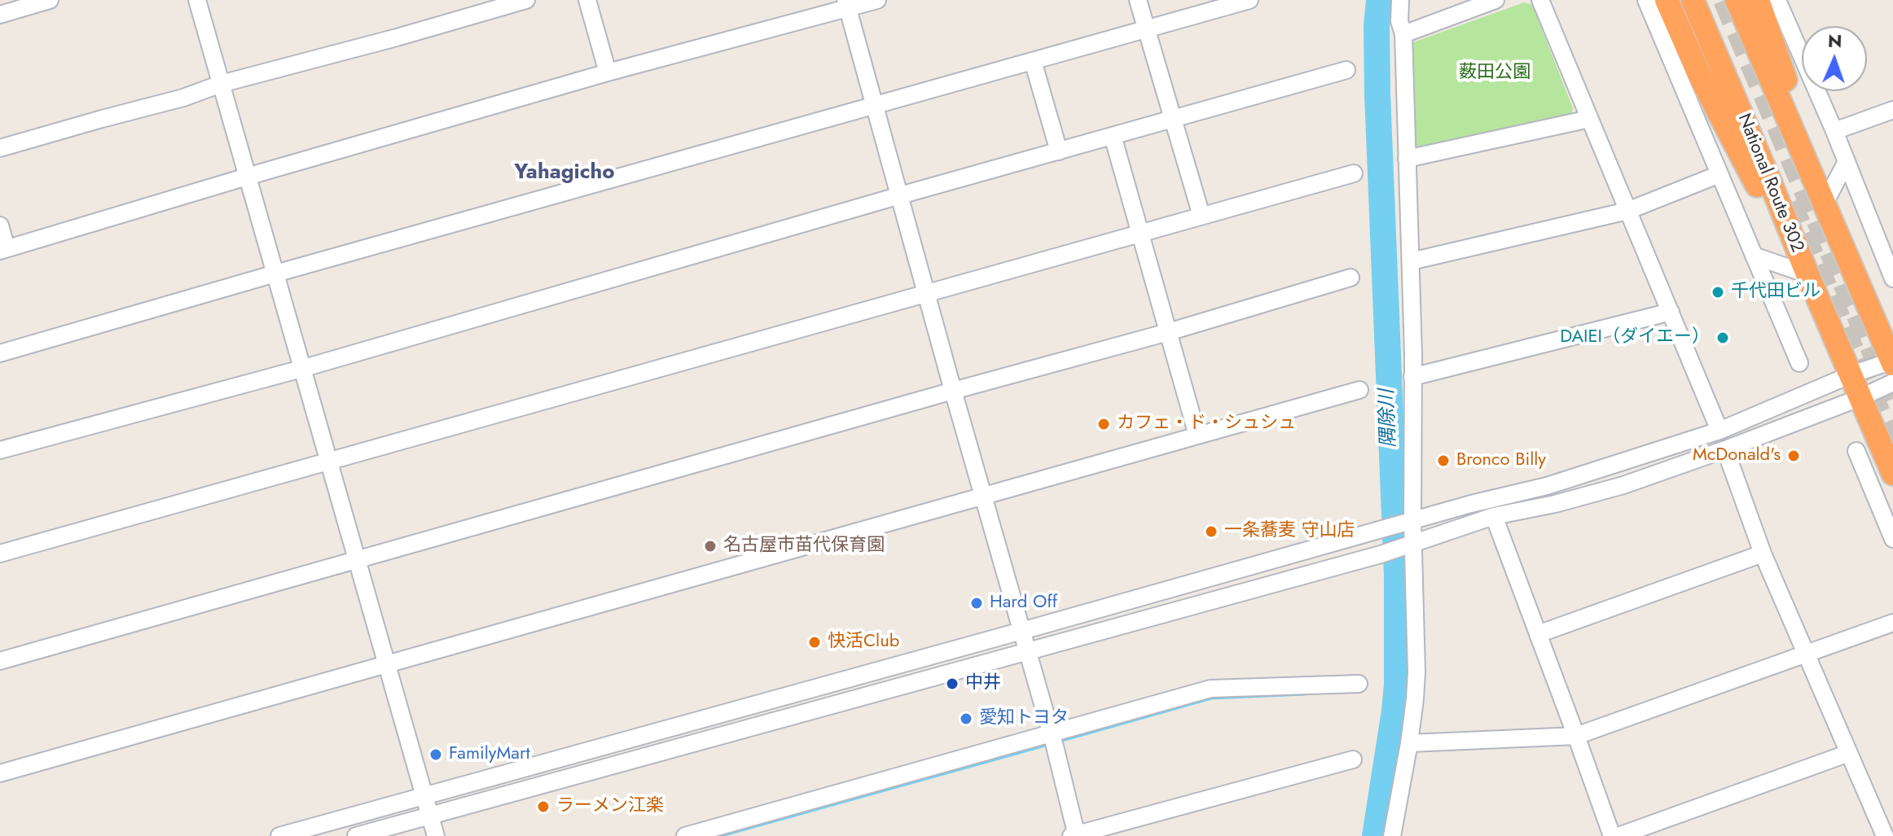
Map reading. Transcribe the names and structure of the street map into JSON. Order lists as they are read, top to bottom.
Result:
{
  "streets": {
    "highway": ["National Route 302"]
  },
  "districts": ["Yahagicho"],
  "water": ["隅除川"],
  "parks": ["薮田公園"],
  "places": [
    "千代田ビル",
    "DAIEI（ダイエー）",
    "カフェ・ド・シュシュ",
    "McDonald's",
    "Bronco Billy",
    "一条蕎麦 守山店",
    "名古屋市苗代保育園",
    "Hard Off",
    "快活Club",
    "中井",
    "愛知トヨタ",
    "FamilyMart",
    "ラーメン江楽"
  ],
  "north": "top"
}
